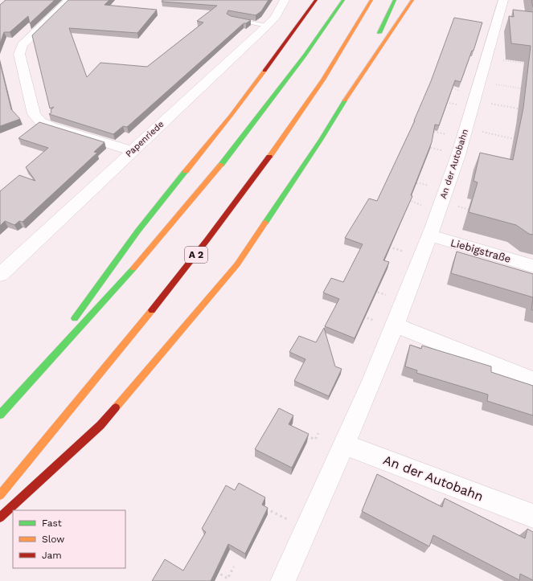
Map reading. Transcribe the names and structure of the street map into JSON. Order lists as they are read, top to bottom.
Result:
{
  "streets": {
    "highway": ["A 2"],
    "street": ["Papenriede", "An der Autobahn", "Liebigstraße"]
  },
  "crossings": [
    ["An der Autobahn", "Liebigstraße"]
  ],
  "legend": ["Fast", "Slow", "Jam"]
}
